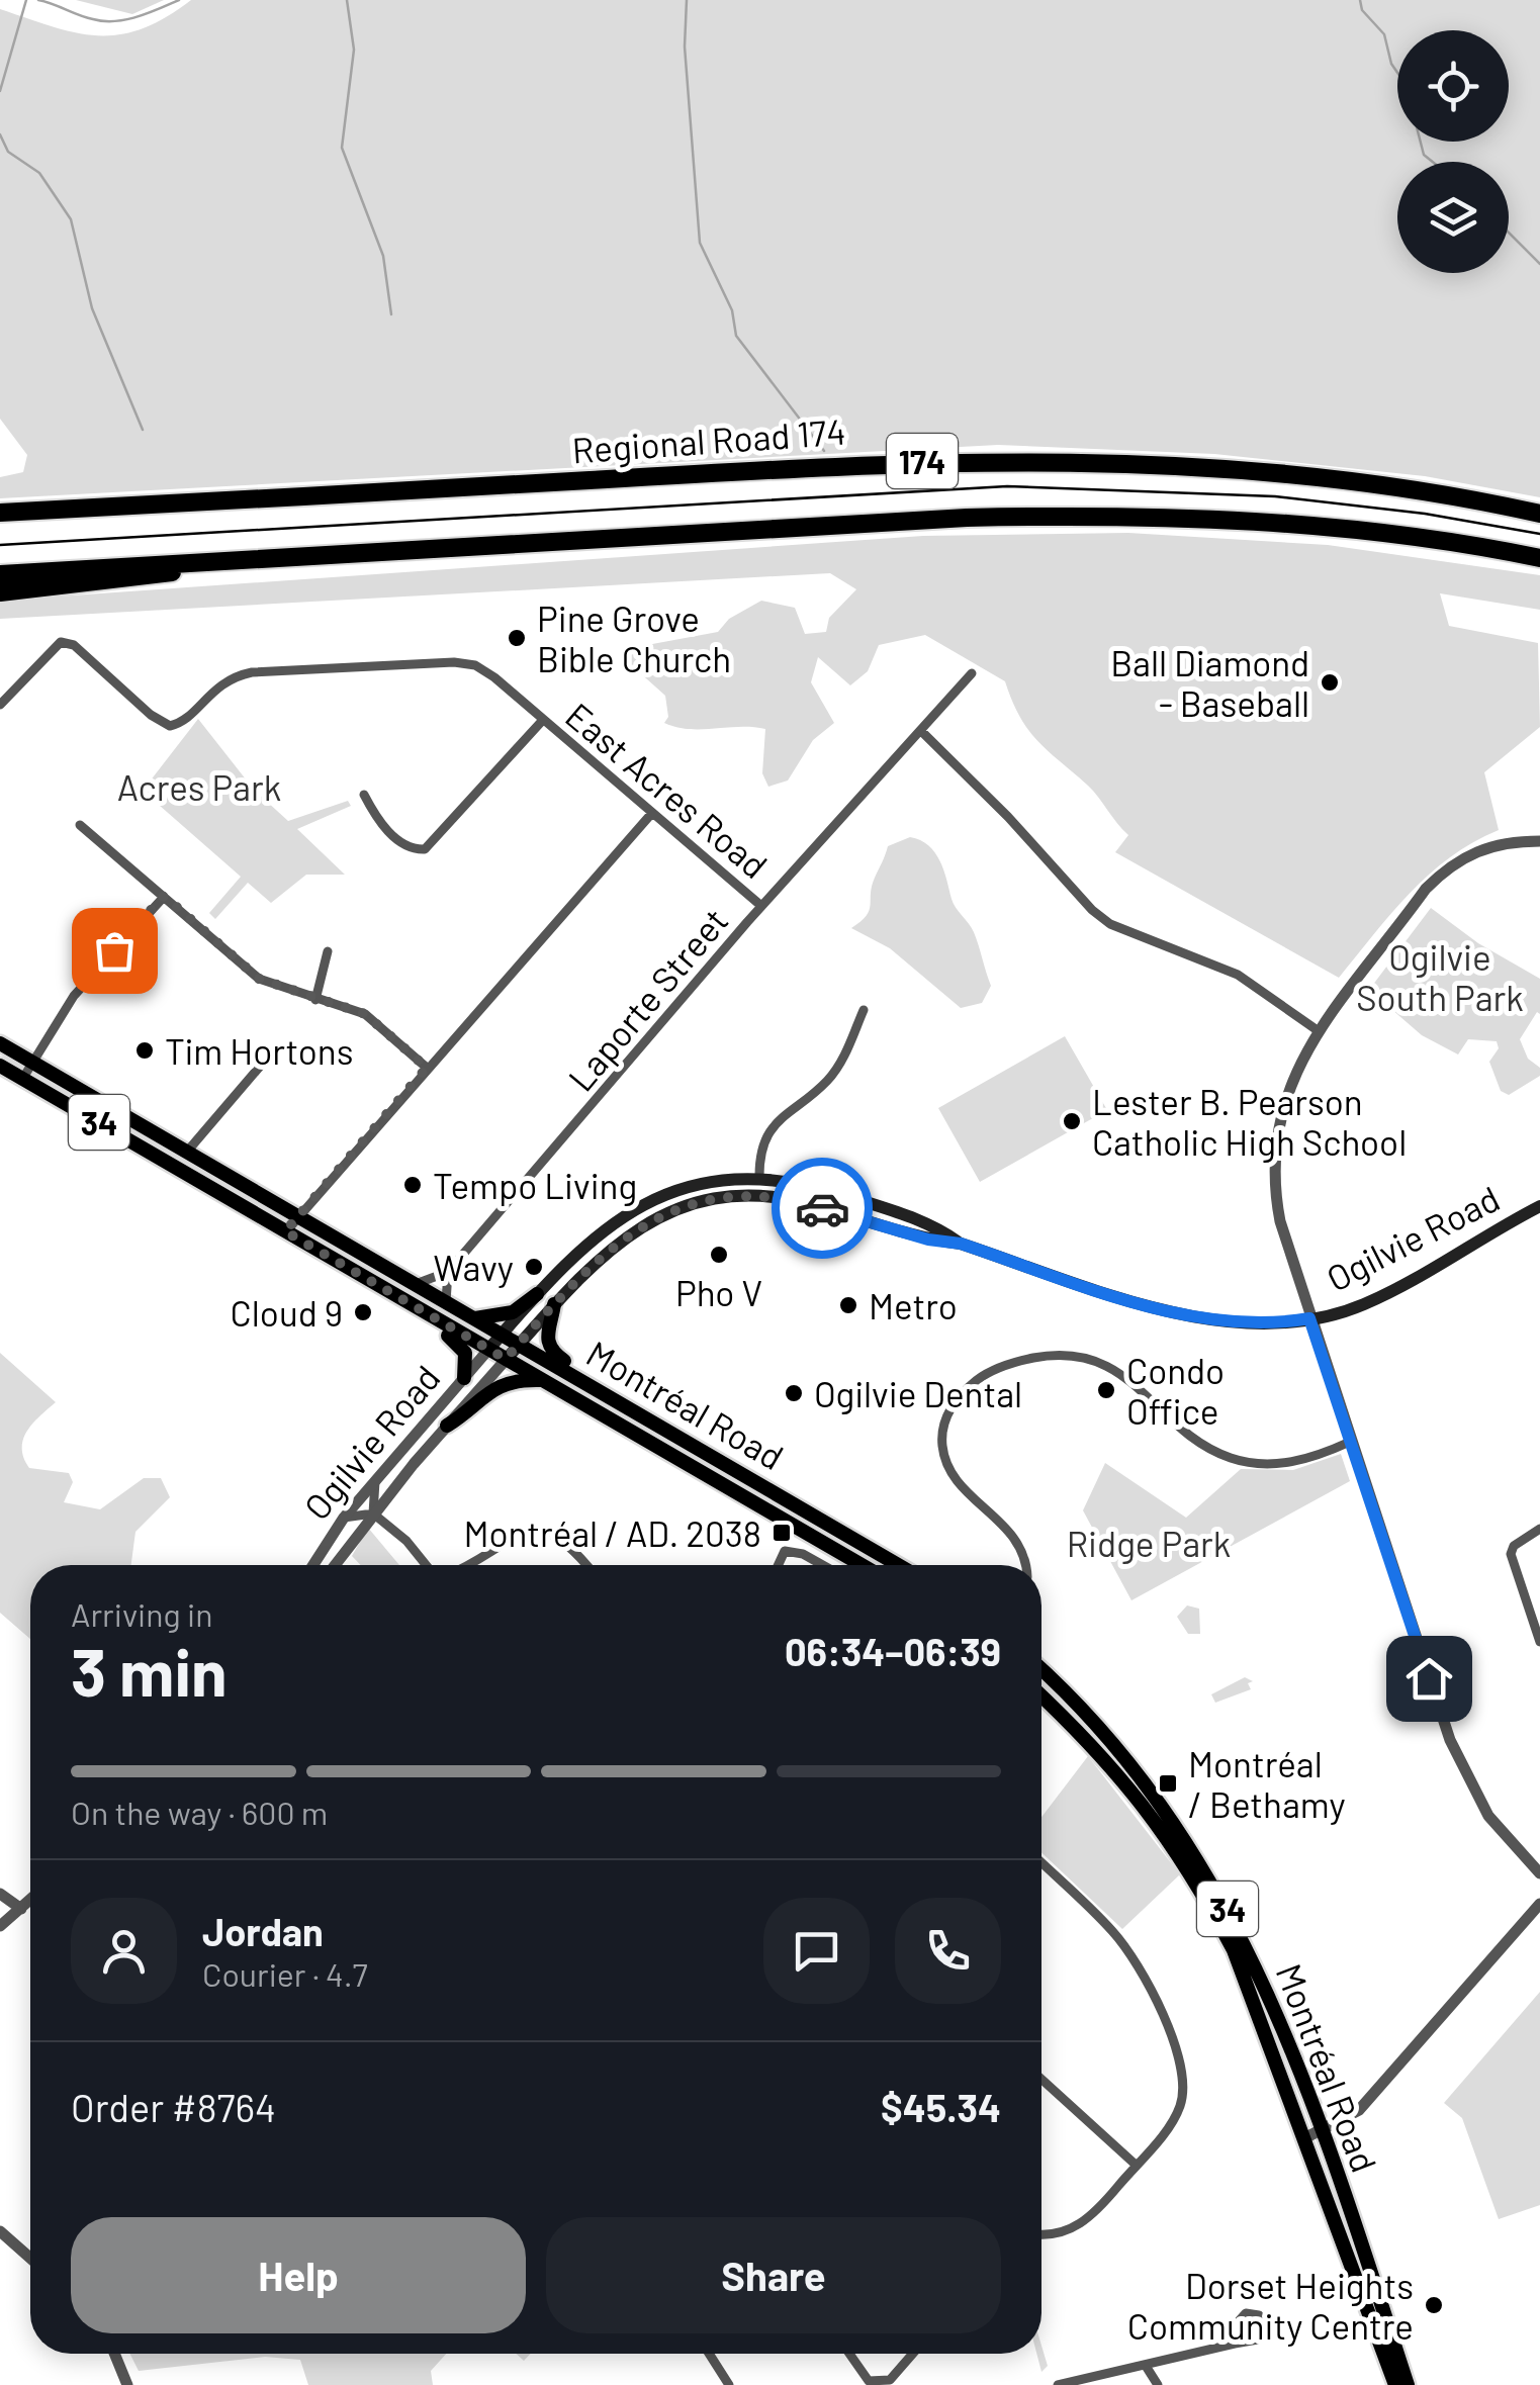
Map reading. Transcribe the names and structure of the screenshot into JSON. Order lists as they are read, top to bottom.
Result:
{
  "streets": {
    "highway": ["Regional Road 174", "174"],
    "main road": ["34", "Ogilvie Road", "Montréal Road"],
    "street": ["East Acres Road", "Laporte Street"]
  },
  "crossings": [
    ["East Acres Road", "Laporte Street"],
    ["Laporte Street", "Montréal Road"],
    ["Ogilvie Road", "Montréal Road"]
  ],
  "parks": ["Acres Park", "Ogilvie South Park", "Ridge Park"],
  "places": {
    "other": [
      "Pine Grove Bible Church",
      "Ball Diamond - Baseball",
      "Tim Hortons",
      "Lester B. Pearson Catholic High School",
      "Tempo Living",
      "Pho V",
      "Wavy",
      "Metro",
      "Cloud 9",
      "Condo Office",
      "Ogilvie Dental",
      "Dorset Heights Community Centre"
    ],
    "transit": ["Montréal / AD. 2038", "Montréal / Bethamy"]
  },
  "page": {
    "heading": ["3 min", "Arriving in", "06:34–06:39"],
    "panel": [
      "Jordan",
      "Courier · 4.7",
      "Order #8764",
      "$45.34"
    ],
    "bar": "On the way · 600 m",
    "buttons": ["Help", "Share"]
  }
}
